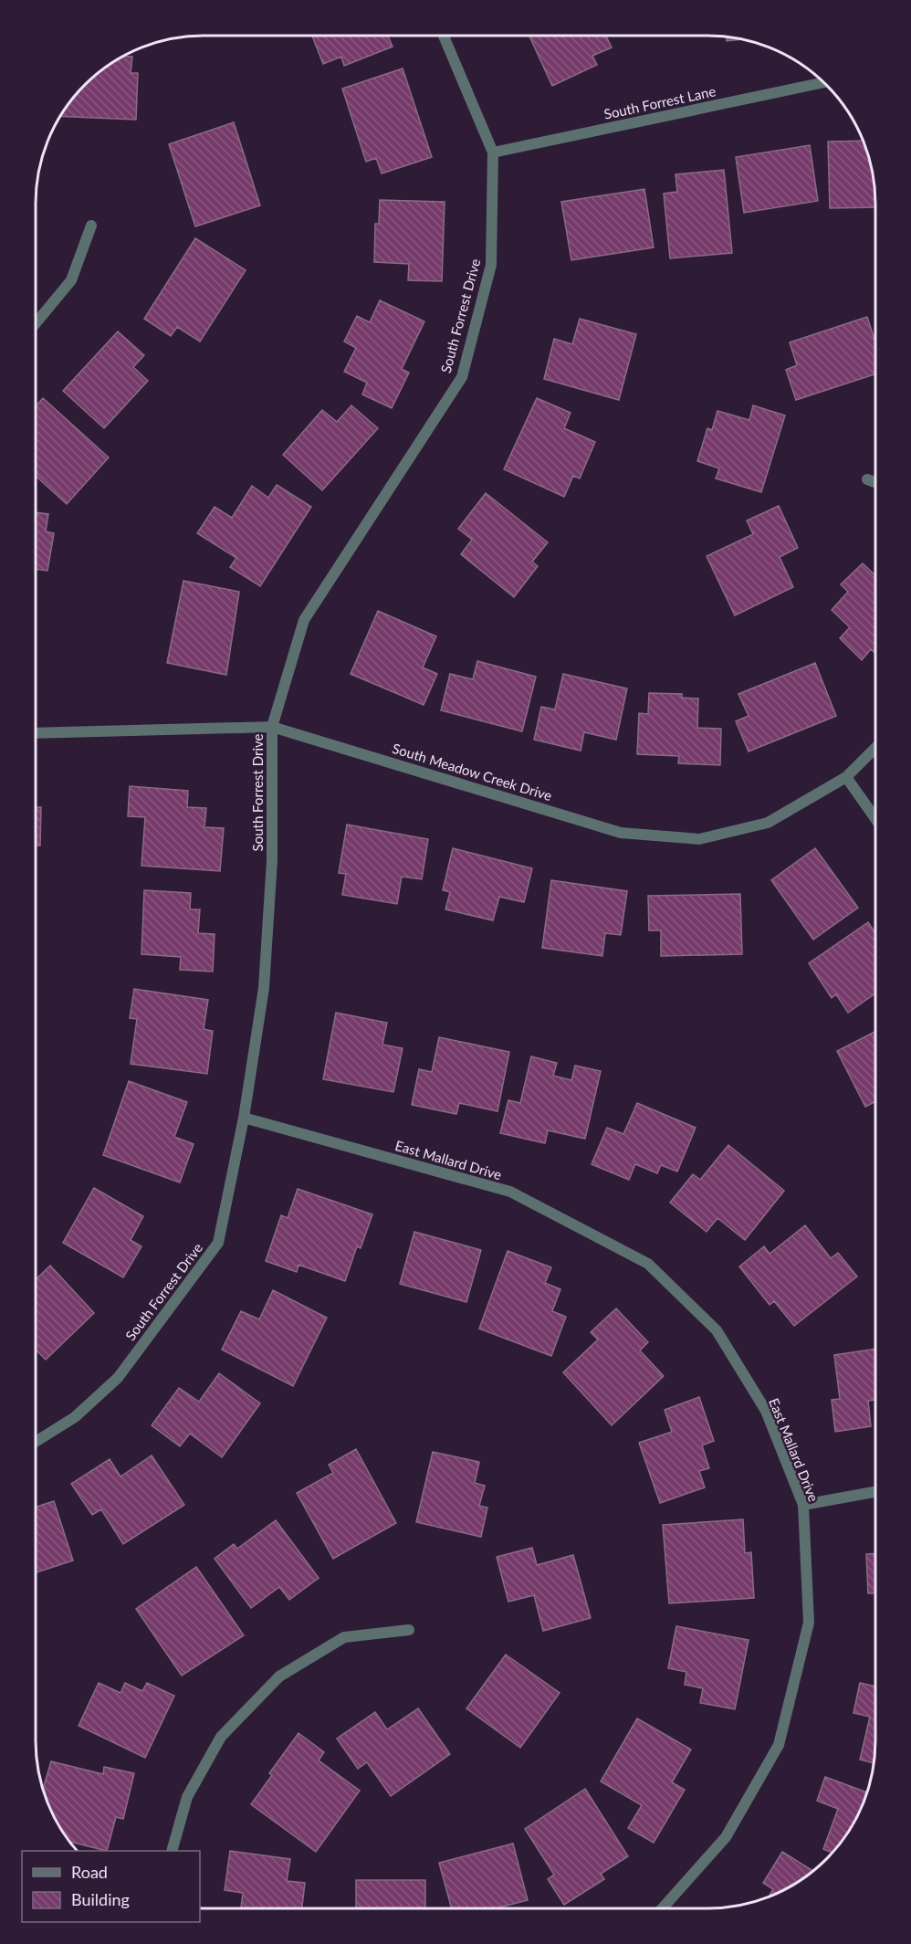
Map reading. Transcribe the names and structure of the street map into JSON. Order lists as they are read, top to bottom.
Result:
{
  "streets": {
    "street": [
      "South Forrest Lane",
      "South Forrest Drive",
      "South Meadow Creek Drive",
      "East Mallard Drive"
    ]
  },
  "crossings": [
    ["South Forrest Lane", "South Forrest Drive"],
    ["South Forrest Drive", "South Meadow Creek Drive"],
    ["South Forrest Drive", "East Mallard Drive"]
  ],
  "legend": ["Road", "Building"]
}
